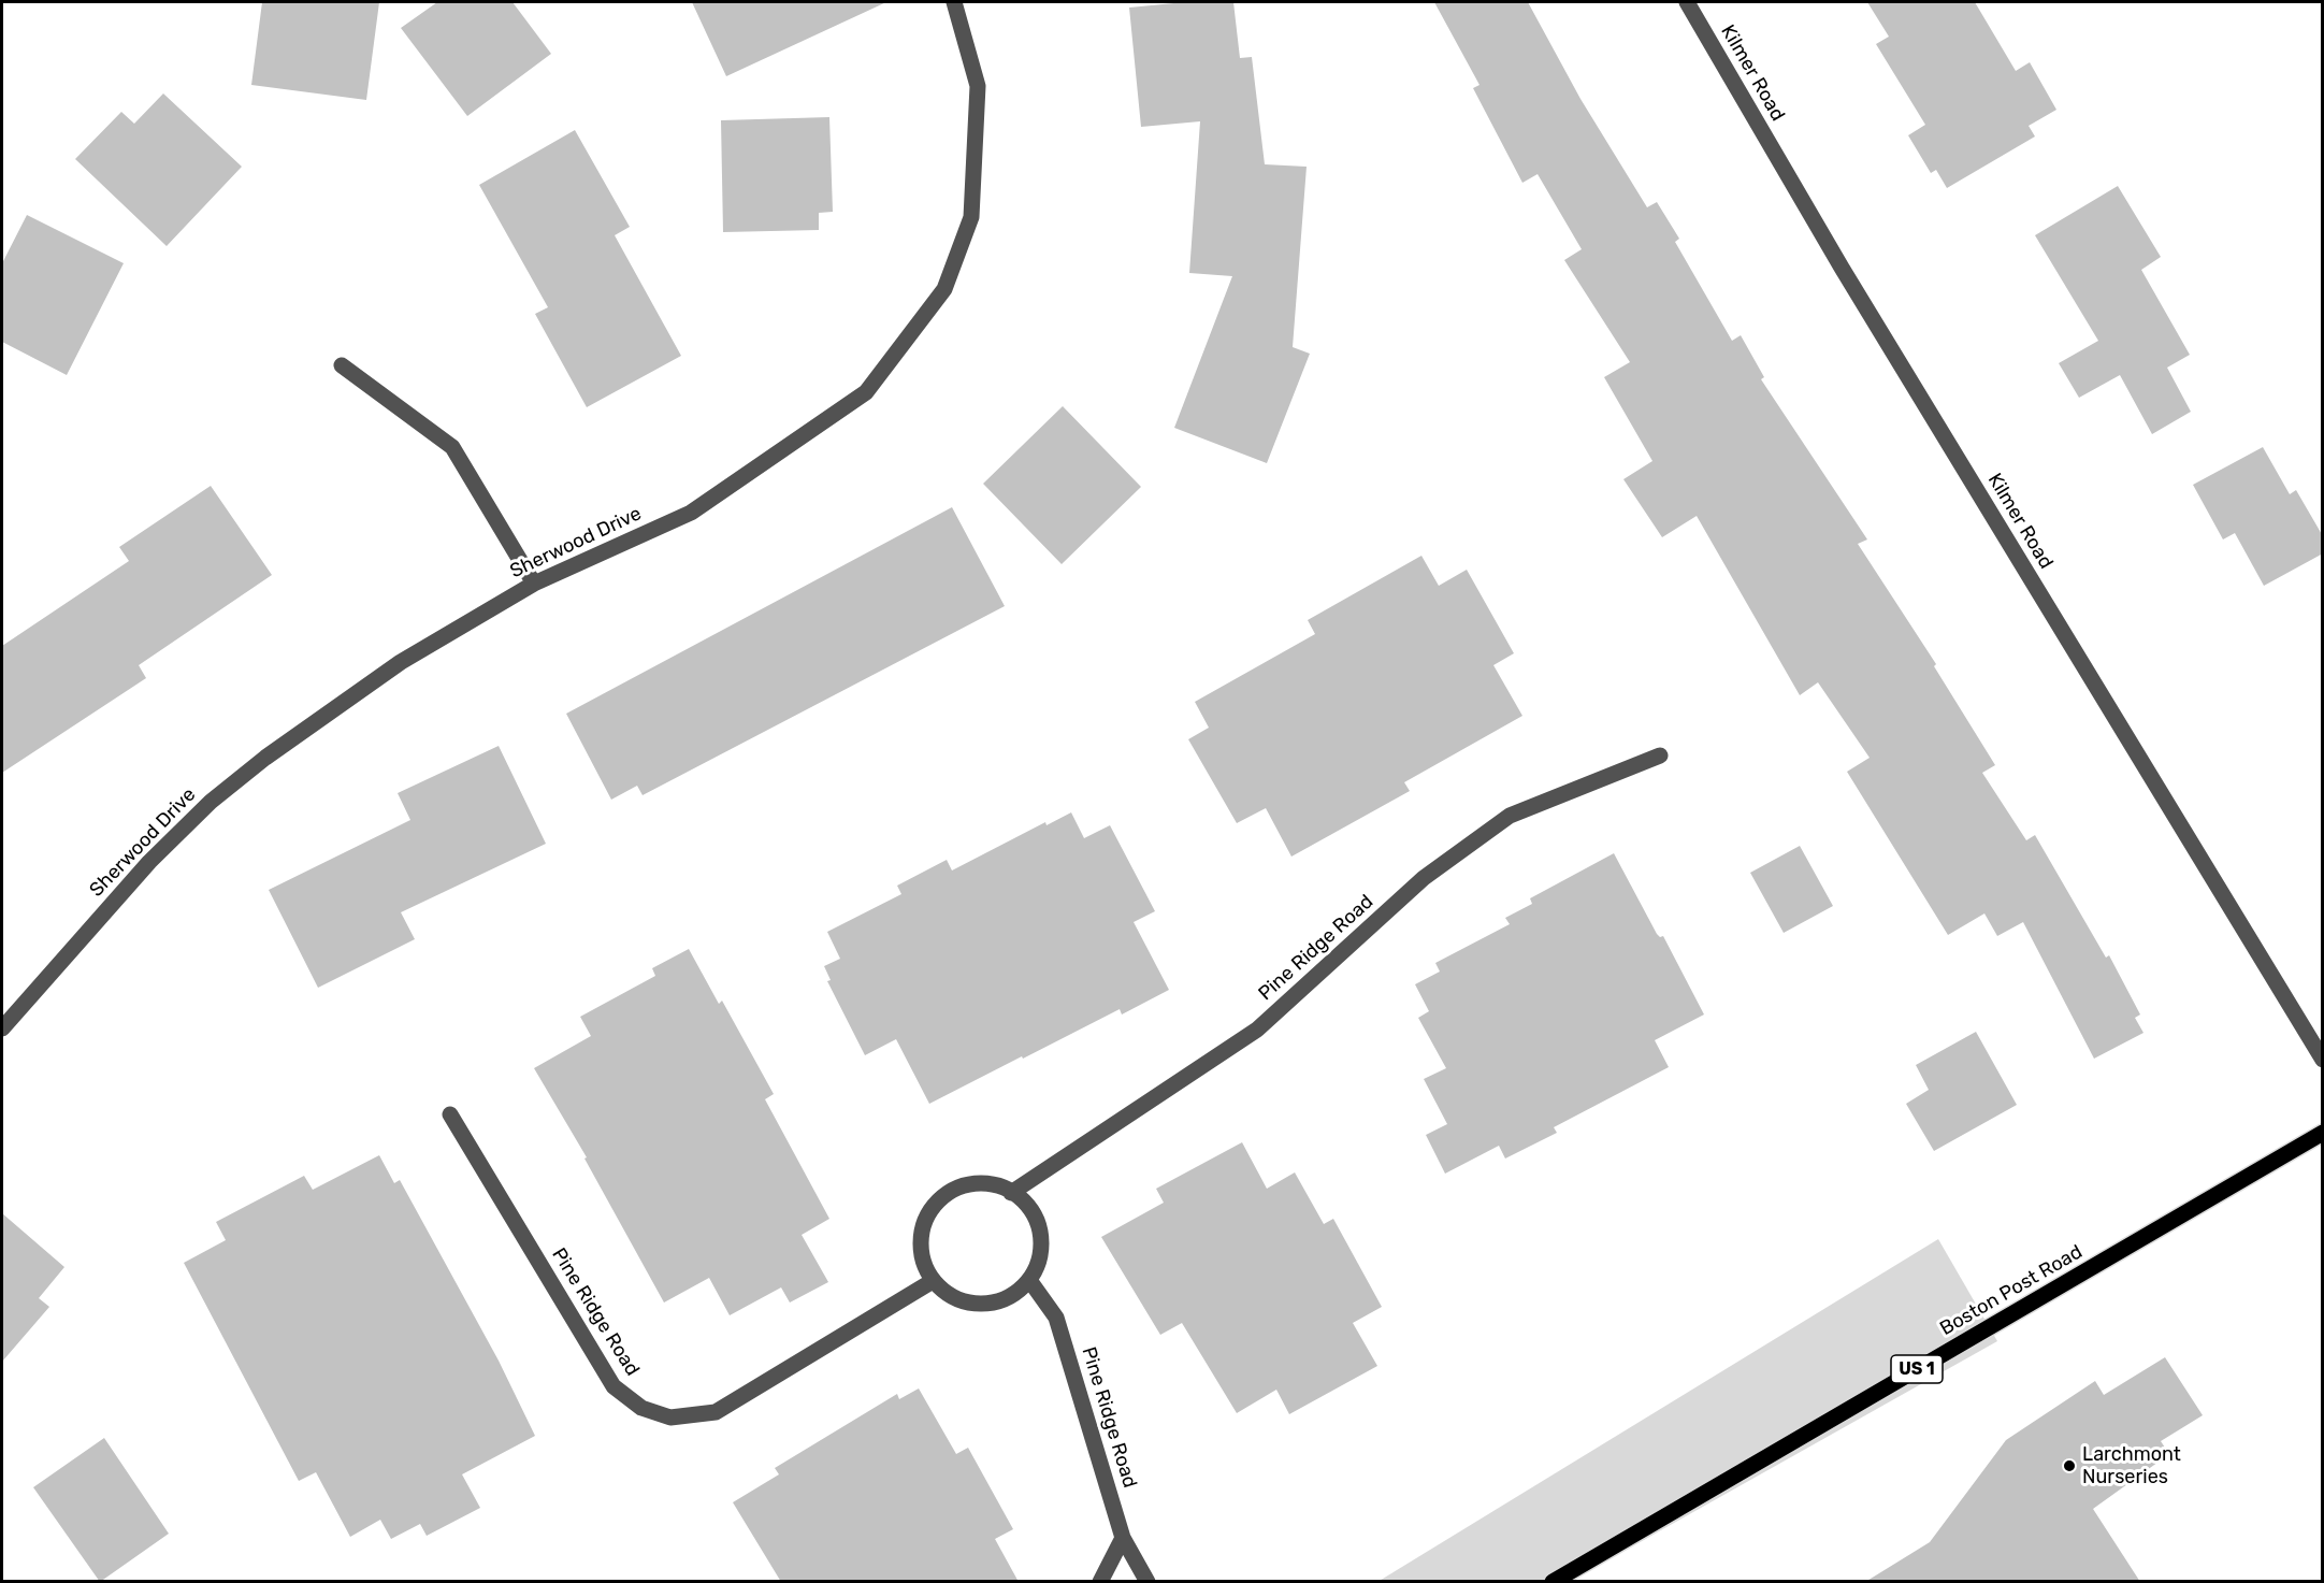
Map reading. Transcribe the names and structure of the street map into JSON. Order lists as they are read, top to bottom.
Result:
{
  "streets": {
    "main road": ["Boston Post Road", "US 1"],
    "street": ["Kilmer Road", "Sherwood Drive", "Pine Ridge Road"]
  },
  "places": ["Larchmont Nurseries"]
}
